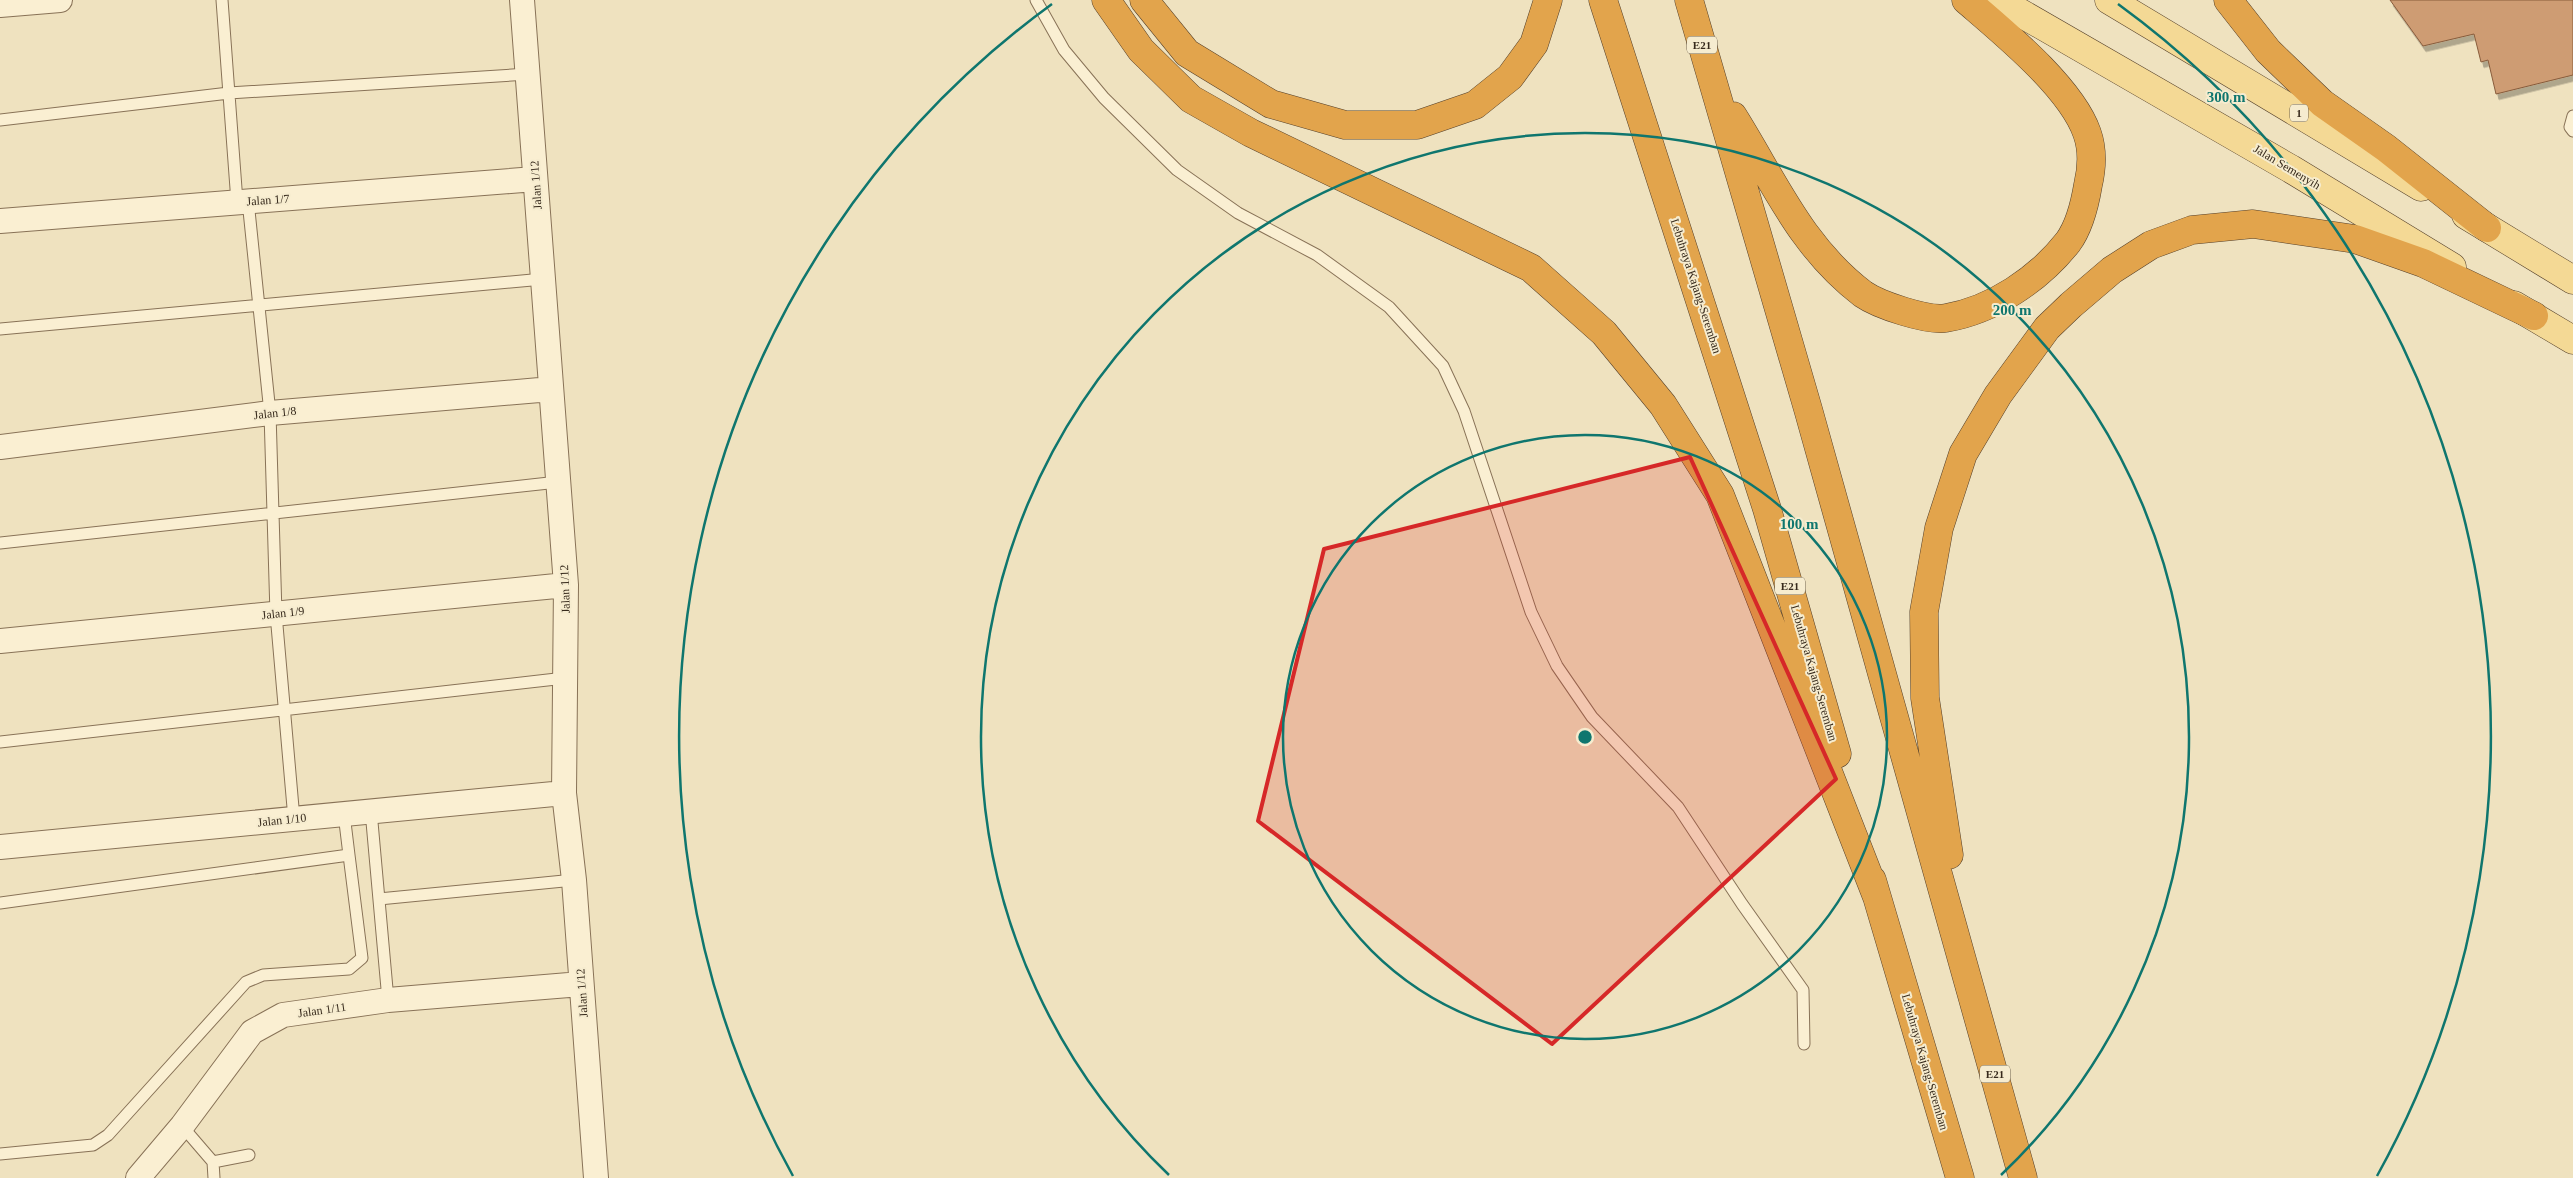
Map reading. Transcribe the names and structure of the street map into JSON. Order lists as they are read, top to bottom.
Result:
{
  "streets": {
    "highway": ["E21", "Lebuhraya Kajang-Seremban"],
    "main road": ["1", "Jalan Semenyih"],
    "street": [
      "Jalan 1/12",
      "Jalan 1/7",
      "Jalan 1/8",
      "Jalan 1/9",
      "Jalan 1/10",
      "Jalan 1/11"
    ]
  },
  "crossings": [
    ["Jalan 1/12", "Jalan 1/7"],
    ["Jalan 1/12", "Jalan 1/8"],
    ["Jalan 1/12", "Jalan 1/9"],
    ["Jalan 1/12", "Jalan 1/10"],
    ["Jalan 1/12", "Jalan 1/11"]
  ],
  "rings": ["300 m", "200 m", "100 m"]
}
